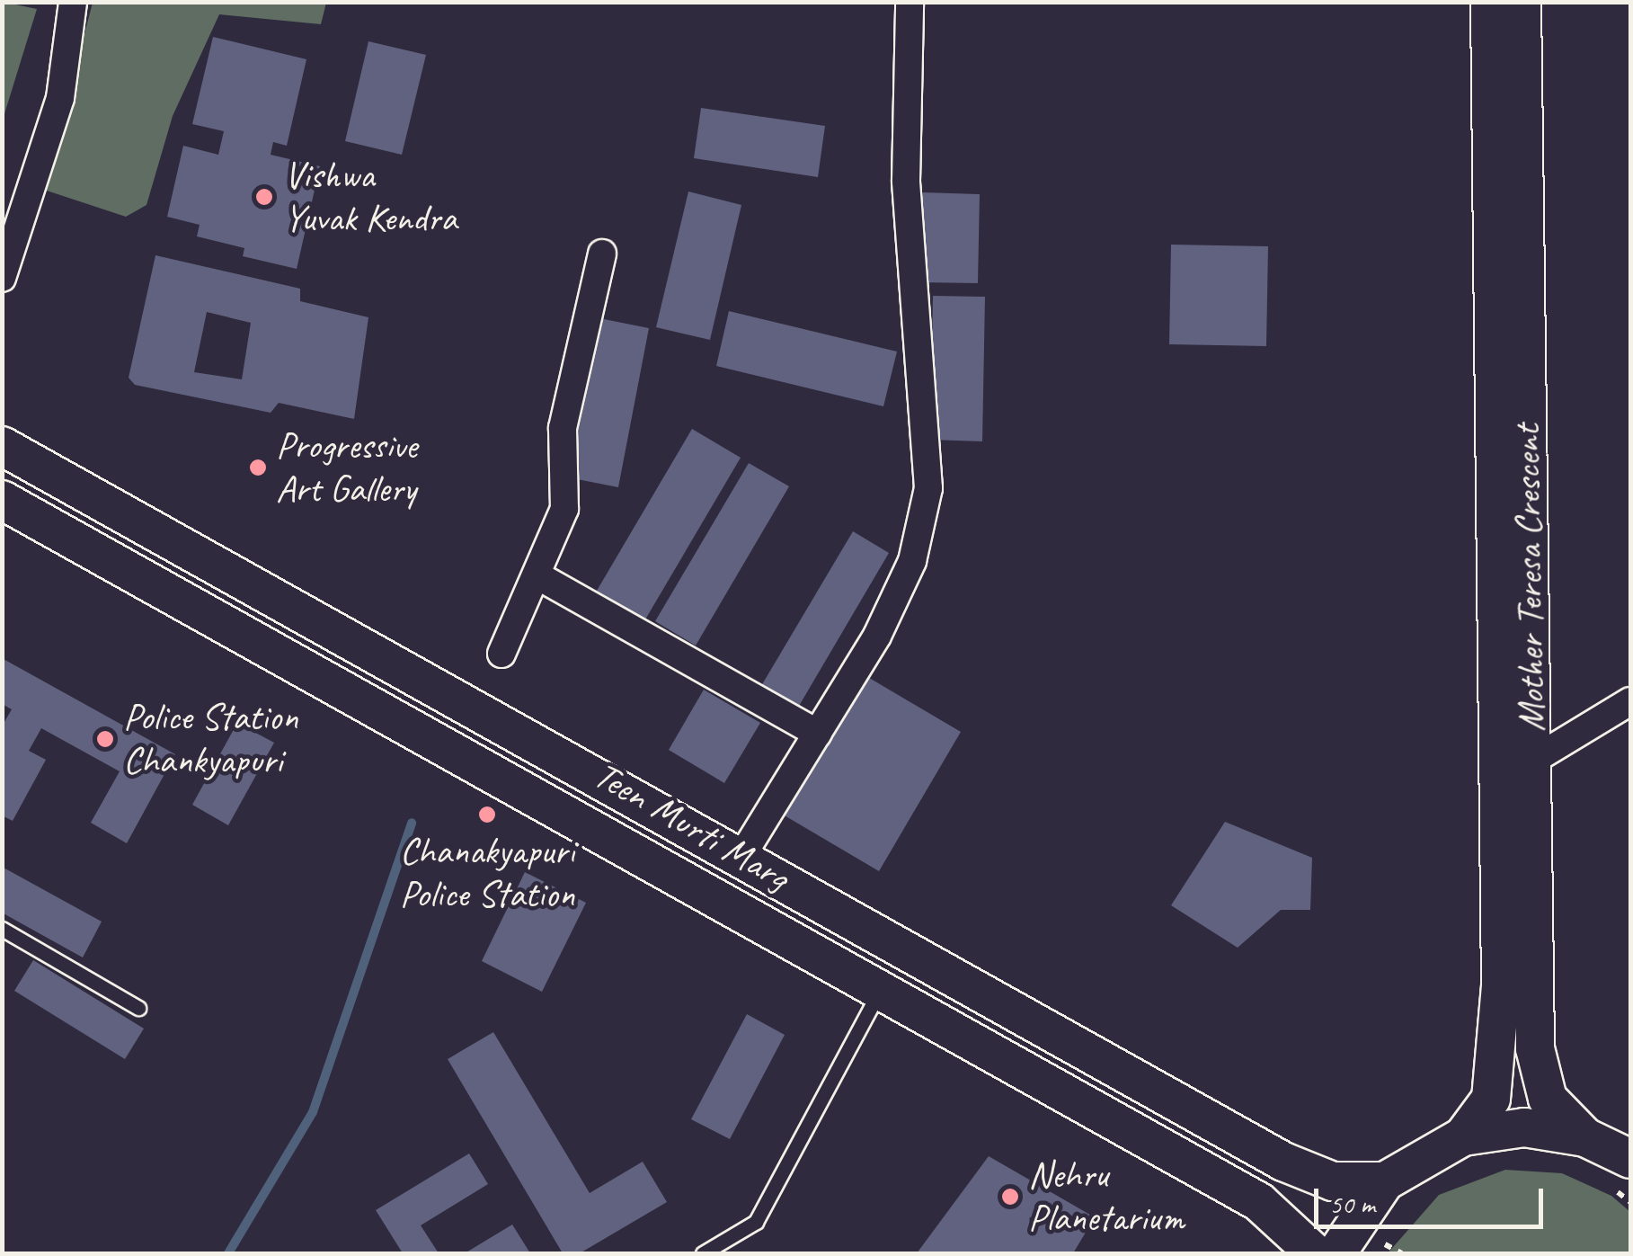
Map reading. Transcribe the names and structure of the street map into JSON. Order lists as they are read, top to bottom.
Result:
{
  "streets": {
    "main road": ["Mother Teresa Crescent", "Teen Murti Marg"]
  },
  "places": [
    "Vishwa Yuvak Kendra",
    "Progressive Art Gallery",
    "Police Station Chankyapuri",
    "Chanakyapuri Police Station",
    "Nehru Planetarium"
  ],
  "scale_bar": "50 m"
}
